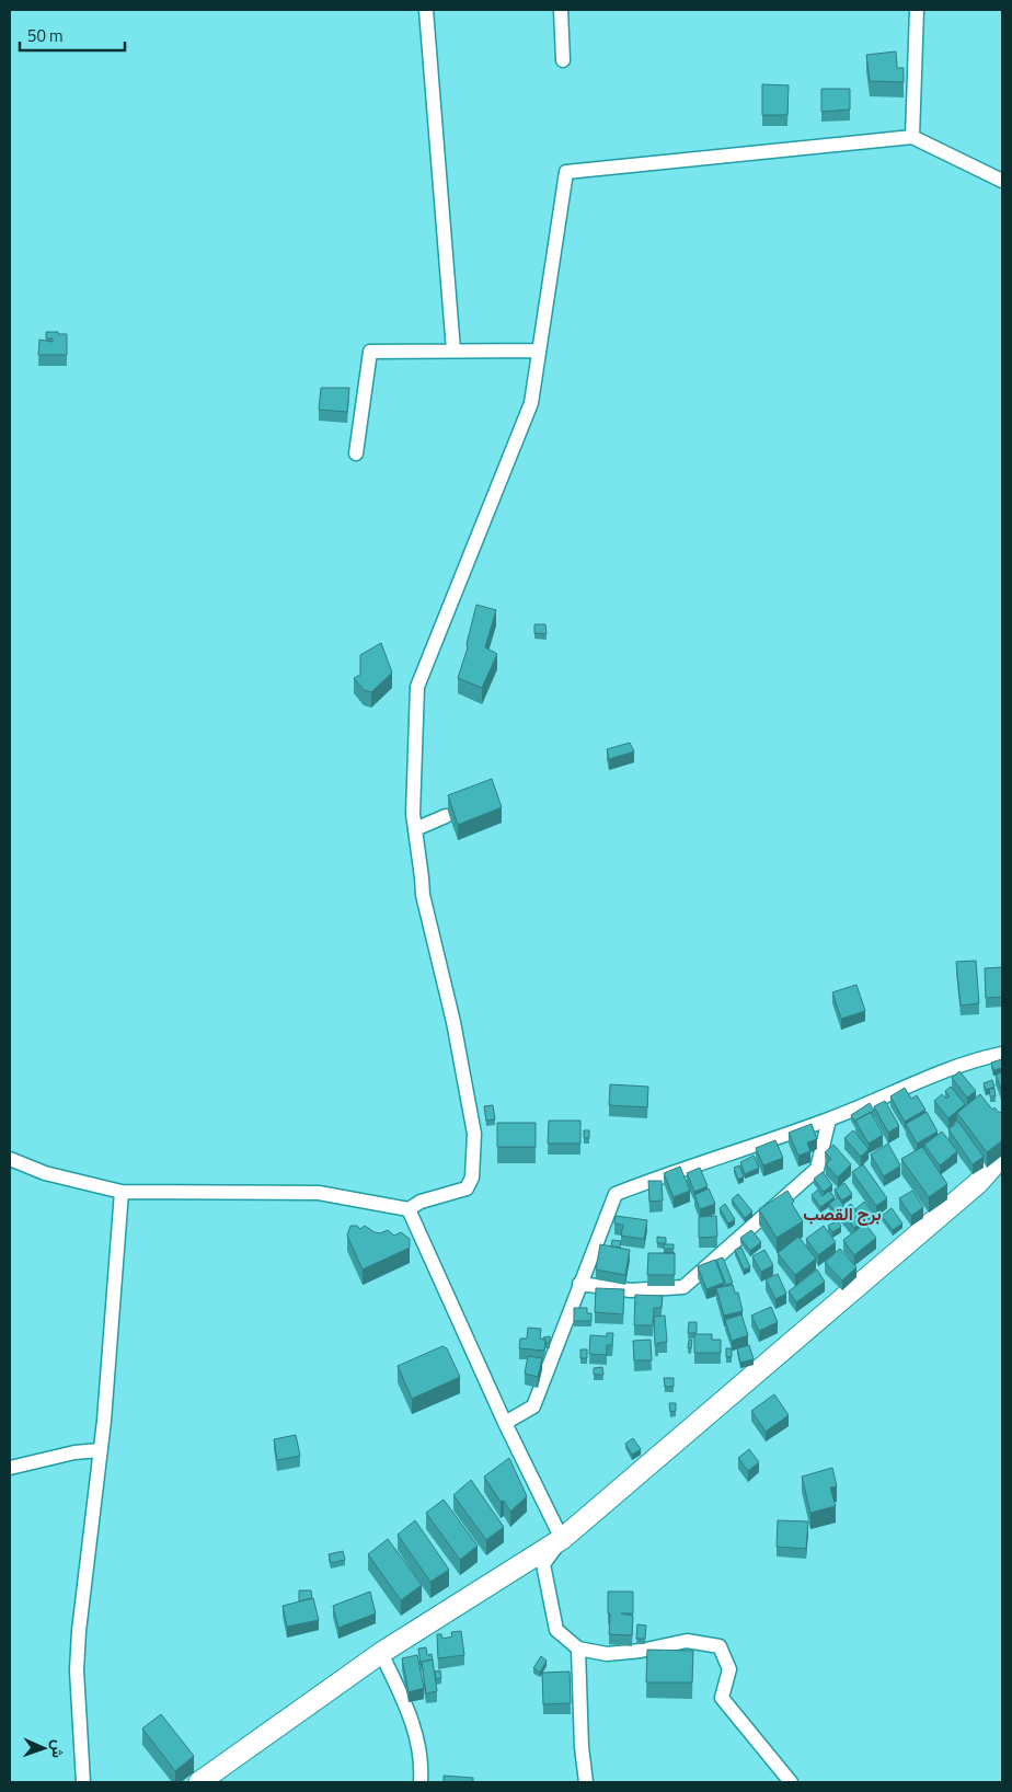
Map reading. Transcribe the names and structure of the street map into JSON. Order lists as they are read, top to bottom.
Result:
{
  "districts": ["برج القصب"],
  "scale_bar": "50 m",
  "north": "right"
}
